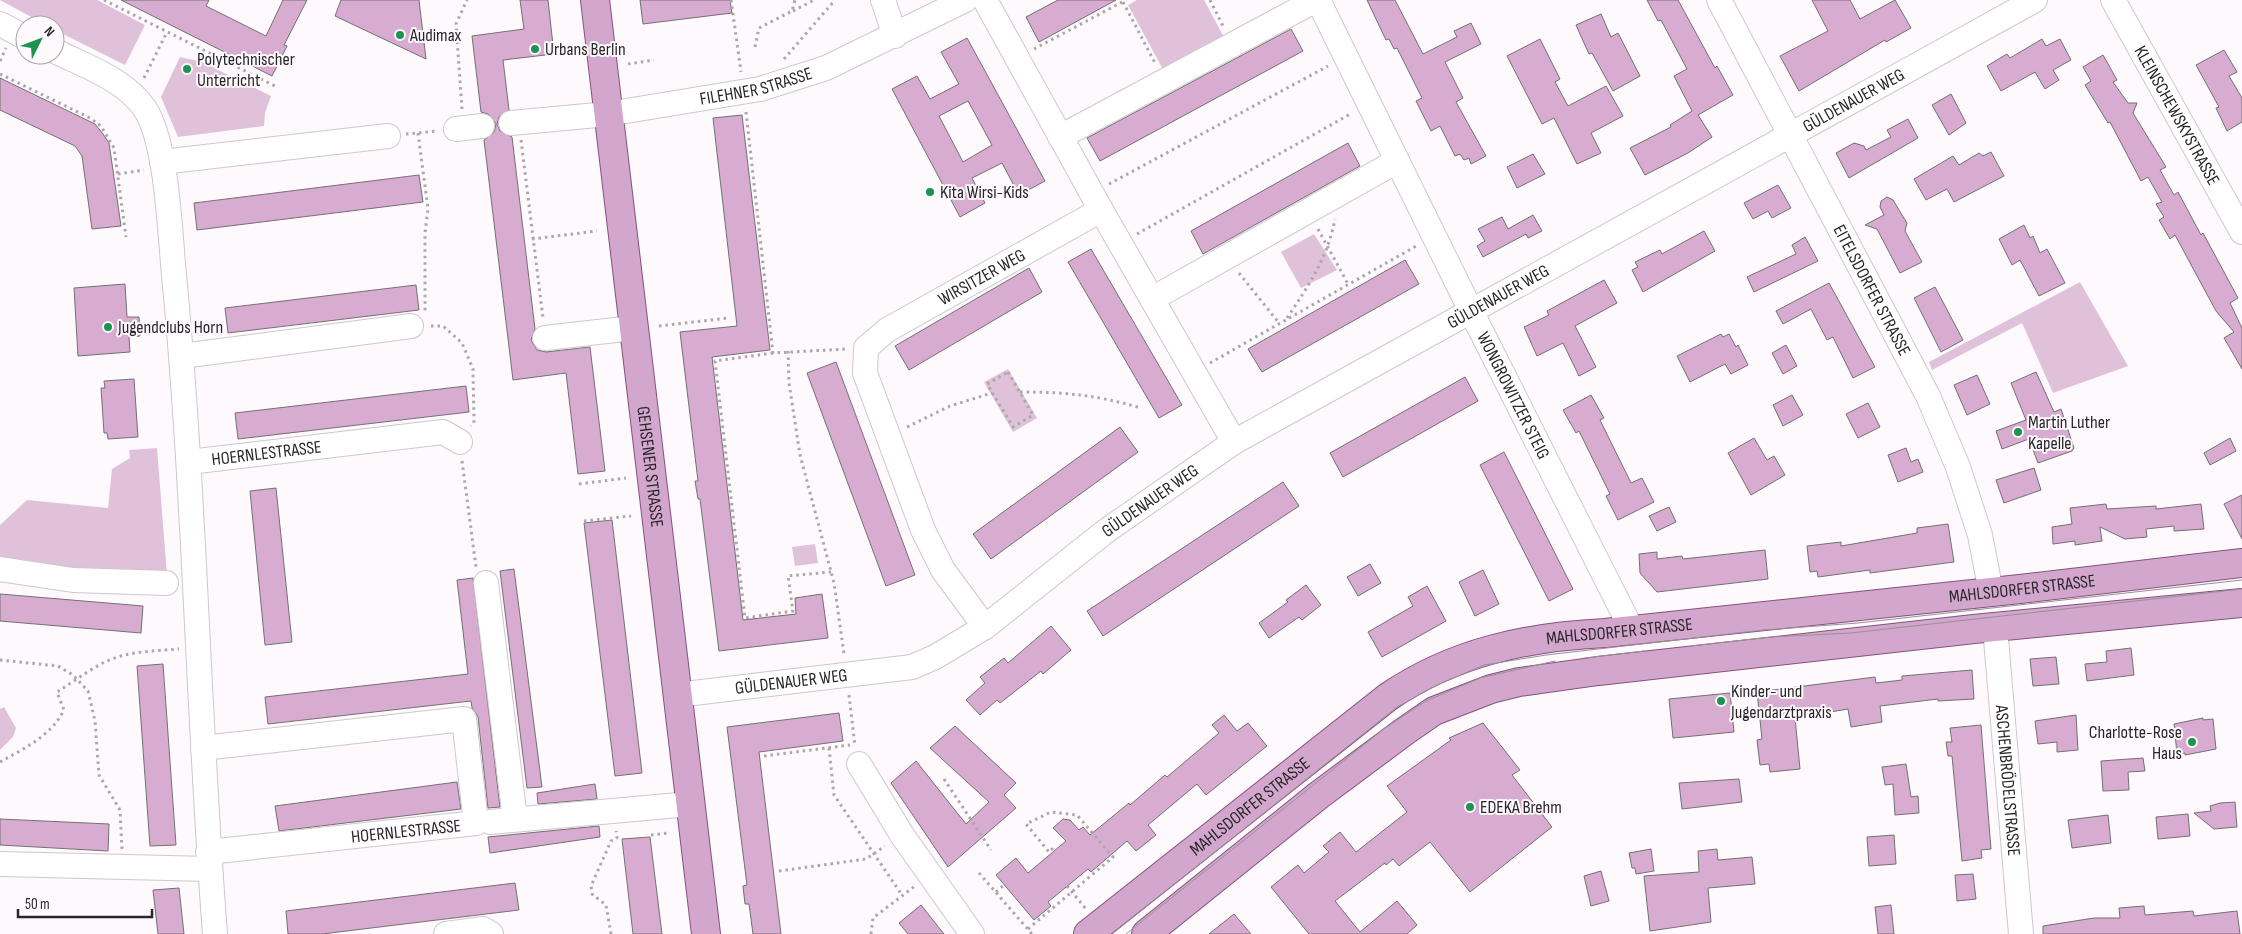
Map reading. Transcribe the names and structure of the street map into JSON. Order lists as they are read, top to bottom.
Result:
{
  "streets": {
    "main road": ["GEHSENER STRASSE", "MAHLSDORFER STRASSE"],
    "street": [
      "FILEHNER STRASSE",
      "GÜLDENAUER WEG",
      "KLEINSCHEWSKYSTRASSE",
      "WIRSITZER WEG",
      "EITELSDORFER STRASSE",
      "WONGROWITZER STEIG",
      "HOERNLESTRASSE",
      "ASCHENBRÖDELSTRASSE"
    ]
  },
  "crossings": [
    ["FILEHNER STRASSE", "GEHSENER STRASSE"],
    ["GÜLDENAUER WEG", "EITELSDORFER STRASSE"],
    ["GÜLDENAUER WEG", "WONGROWITZER STEIG"],
    ["GÜLDENAUER WEG", "GEHSENER STRASSE"],
    ["EITELSDORFER STRASSE", "MAHLSDORFER STRASSE"],
    ["WONGROWITZER STEIG", "MAHLSDORFER STRASSE"],
    ["MAHLSDORFER STRASSE", "ASCHENBRÖDELSTRASSE"]
  ],
  "places": [
    "Audimax",
    "Urbans Berlin",
    "Polytechnischer Unterricht",
    "Kita Wirsi-Kids",
    "Jugendclubs Horn",
    "Martin Luther Kapelle",
    "Kinder- und Jugendarztpraxis",
    "Charlotte-Rose Haus",
    "EDEKA Brehm"
  ],
  "scale_bar": "50 m",
  "north": "top right"
}
